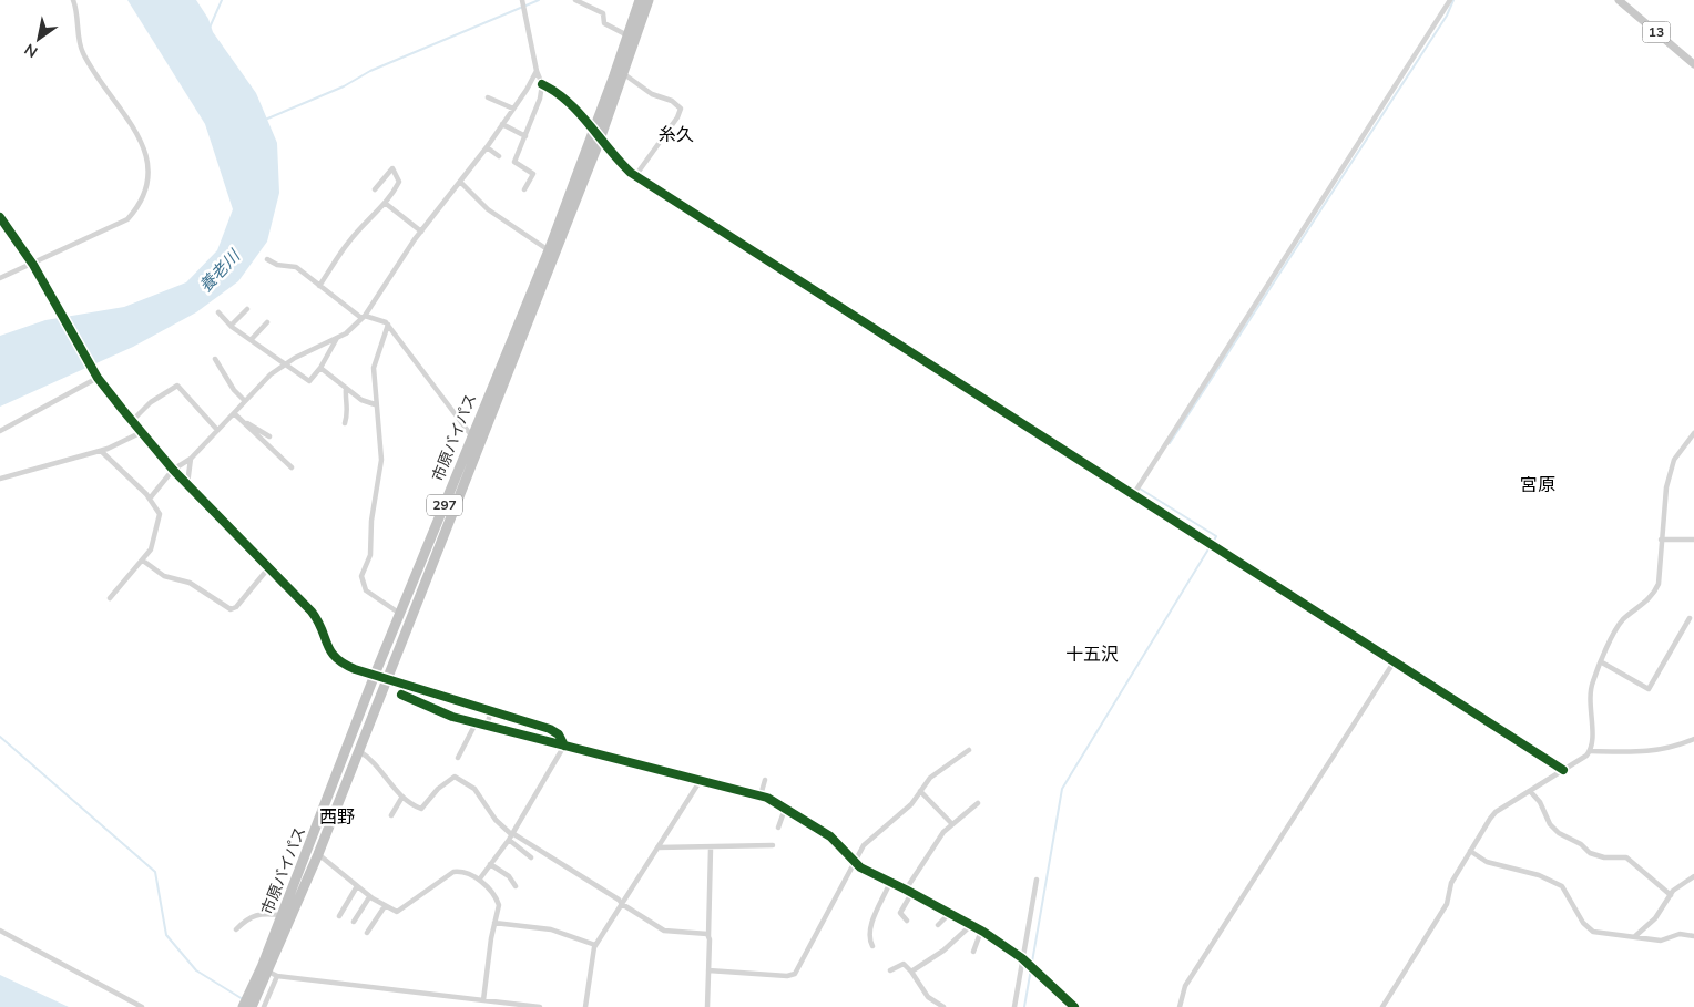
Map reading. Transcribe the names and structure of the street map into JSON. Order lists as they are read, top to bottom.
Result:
{
  "streets": {
    "highway": ["市原バイパス", "297"],
    "main road": ["13"]
  },
  "districts": [
    "糸久",
    "宮原",
    "十五沢",
    "西野"
  ],
  "water": ["養老川"],
  "north": "bottom left"
}
